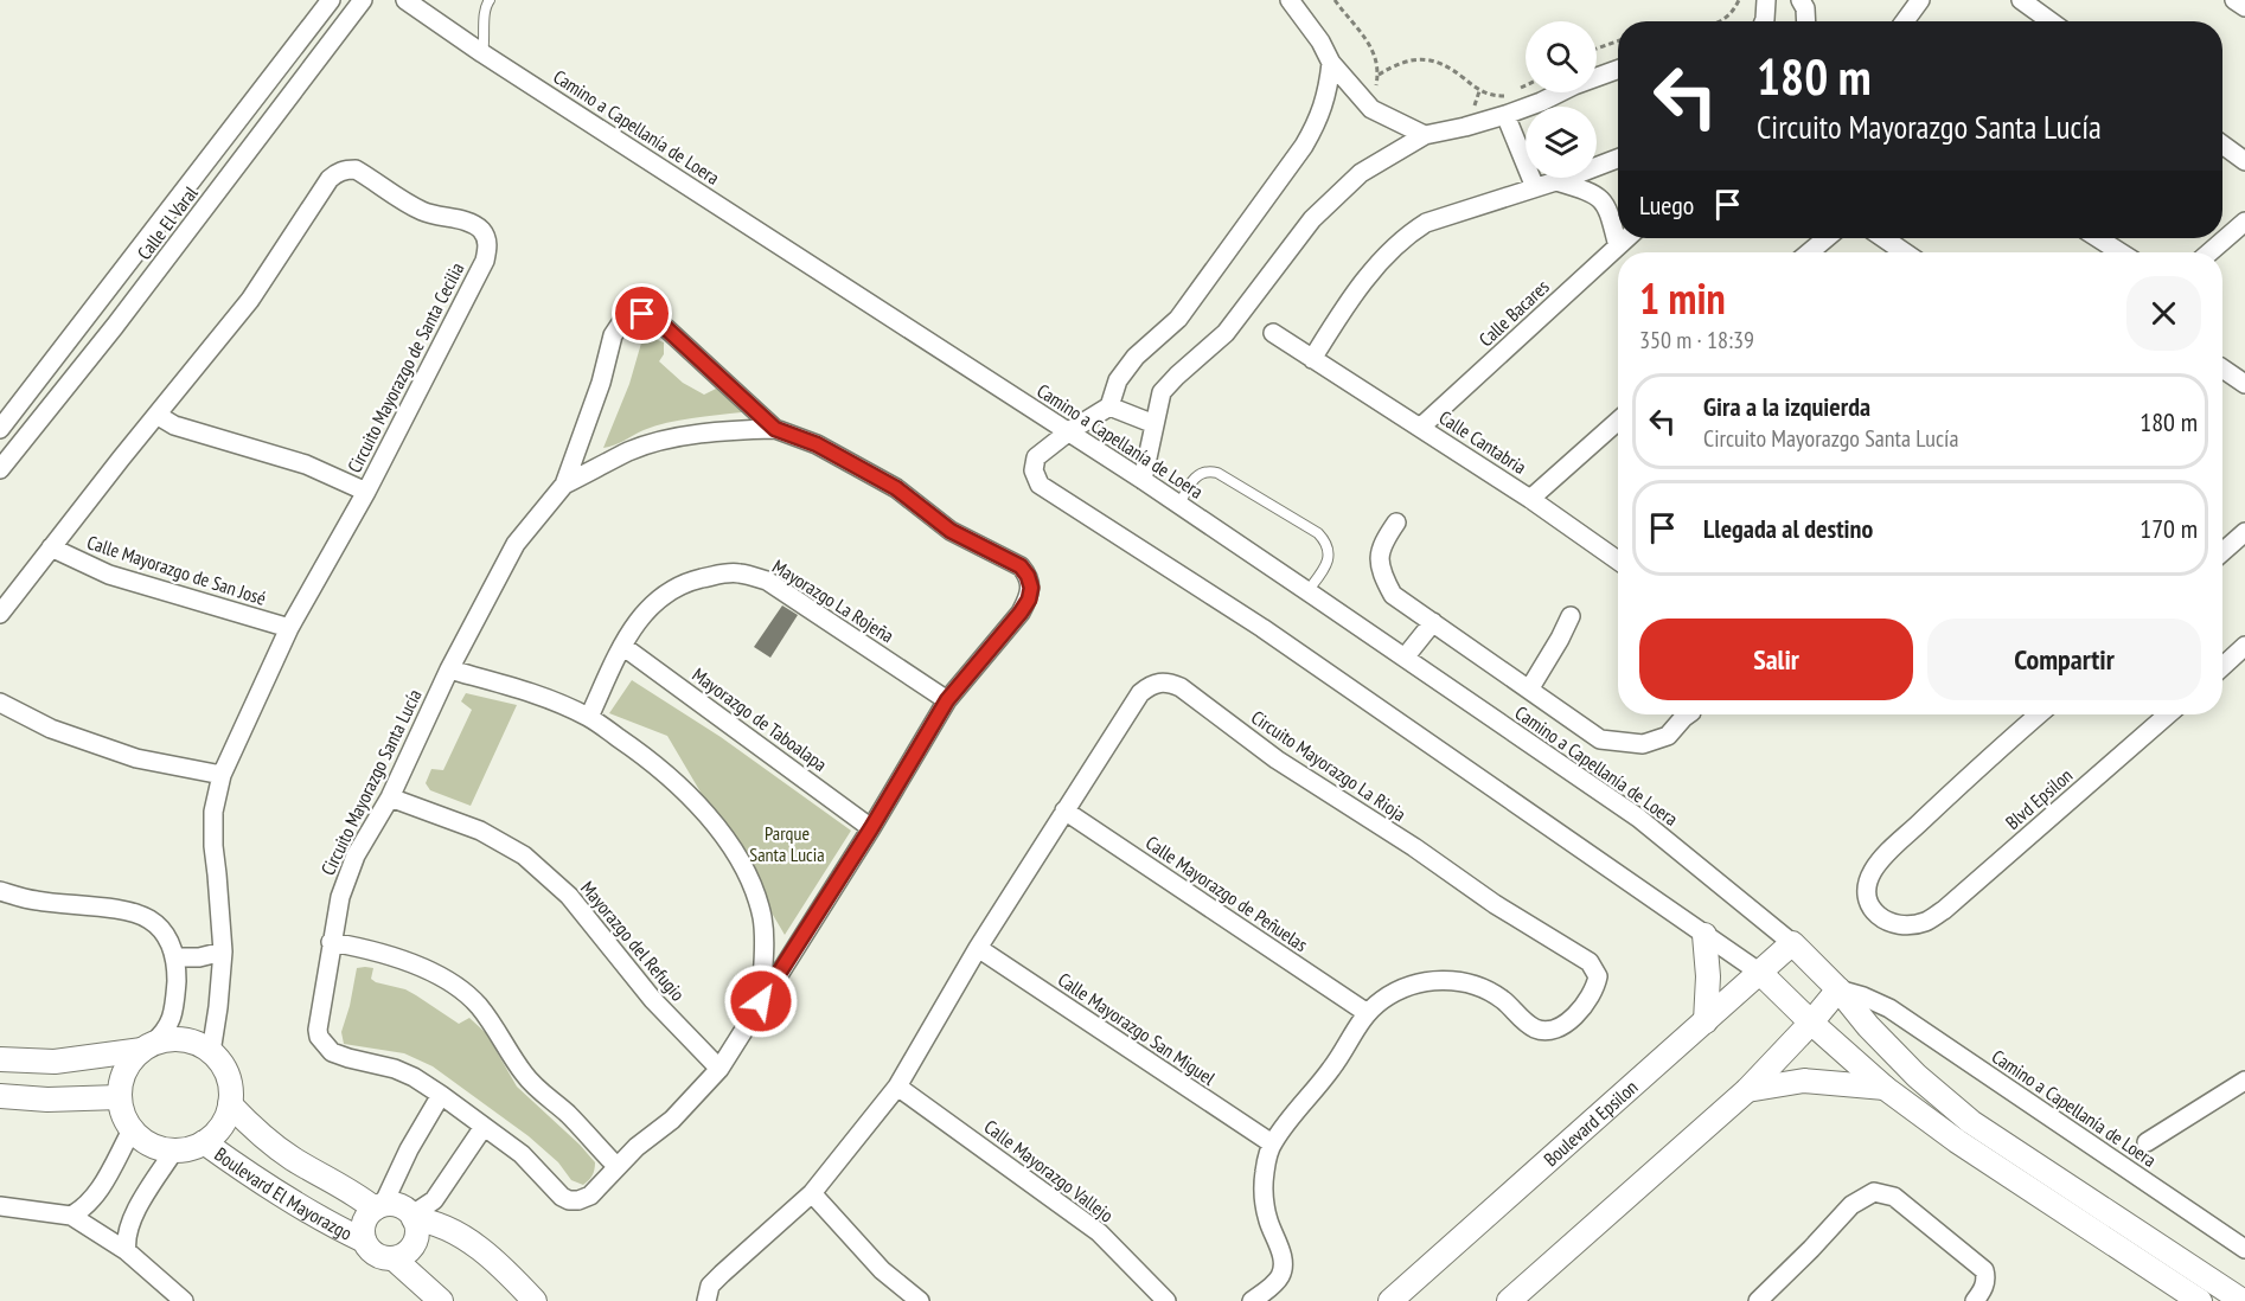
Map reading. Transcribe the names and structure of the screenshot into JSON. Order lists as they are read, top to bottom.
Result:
{
  "streets": {
    "street": [
      "Camino a Capellanía de Loera",
      "Calle El Varal",
      "Calle Bacares",
      "Circuito Mayorazgo de Santa Cecilia",
      "Calle Cantabria",
      "Calle Mayorazgo de San José",
      "Mayorazgo La Rojeña",
      "Mayorazgo de Taboalapa",
      "Circuito Mayorazgo La Rioja",
      "Circuito Mayorazgo Santa Lucía",
      "Blvd Epsilon",
      "Calle Mayorazgo de Peñuelas",
      "Mayorazgo del Refugio",
      "Calle Mayorazgo San Miguel",
      "Boulevard Epsilon",
      "Calle Mayorazgo Vallejo",
      "Boulevard El Mayorazgo"
    ]
  },
  "crossings": [
    ["Camino a Capellanía de Loera", "Boulevard Epsilon"],
    ["Calle Bacares", "Calle Cantabria"],
    ["Circuito Mayorazgo de Santa Cecilia", "Calle Mayorazgo de San José"],
    ["Circuito Mayorazgo de Santa Cecilia", "Boulevard El Mayorazgo"],
    ["Mayorazgo La Rojeña", "Mayorazgo de Taboalapa"],
    ["Mayorazgo La Rojeña", "Circuito Mayorazgo Santa Lucía"],
    ["Mayorazgo de Taboalapa", "Circuito Mayorazgo Santa Lucía"],
    ["Circuito Mayorazgo La Rioja", "Calle Mayorazgo de Peñuelas"],
    ["Circuito Mayorazgo La Rioja", "Calle Mayorazgo San Miguel"],
    ["Circuito Mayorazgo La Rioja", "Calle Mayorazgo Vallejo"],
    ["Circuito Mayorazgo Santa Lucía", "Mayorazgo del Refugio"]
  ],
  "parks": ["Parque Santa Lucia"],
  "page": {
    "turn": ["180 m", "Circuito Mayorazgo Santa Lucía"],
    "then": "Luego",
    "heading": ["1 min", "350 m · 18:39"],
    "list": [
      {
        "name": "Gira a la izquierda",
        "note": "Circuito Mayorazgo Santa Lucía",
        "value": "180 m"
      },
      {
        "name": "Llegada al destino",
        "value": "170 m"
      }
    ],
    "buttons": ["Salir", "Compartir"]
  }
}
